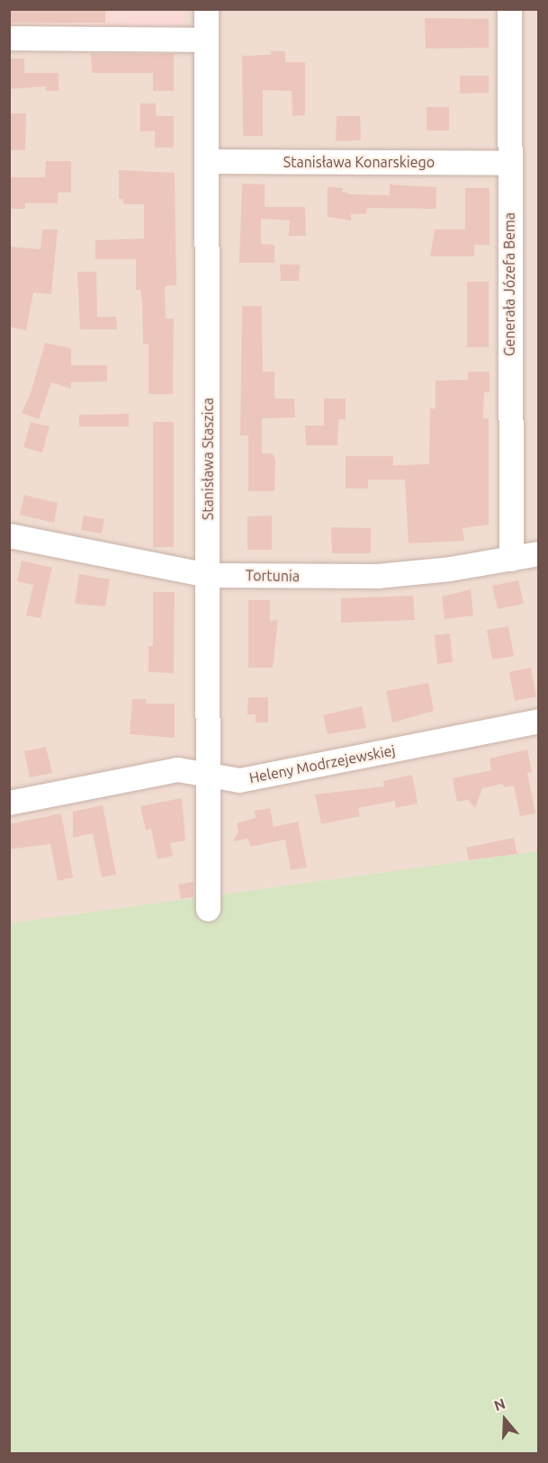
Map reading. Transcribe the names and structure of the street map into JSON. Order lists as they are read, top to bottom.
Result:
{
  "streets": {
    "street": [
      "Stanisława Konarskiego",
      "Generała Józefa Bema",
      "Stanisława Staszica",
      "Tortunia",
      "Heleny Modrzejewskiej"
    ]
  },
  "crossings": [
    ["Stanisława Konarskiego", "Generała Józefa Bema"],
    ["Stanisława Konarskiego", "Stanisława Staszica"],
    ["Generała Józefa Bema", "Tortunia"],
    ["Stanisława Staszica", "Tortunia"],
    ["Stanisława Staszica", "Heleny Modrzejewskiej"]
  ],
  "north": "top"
}
